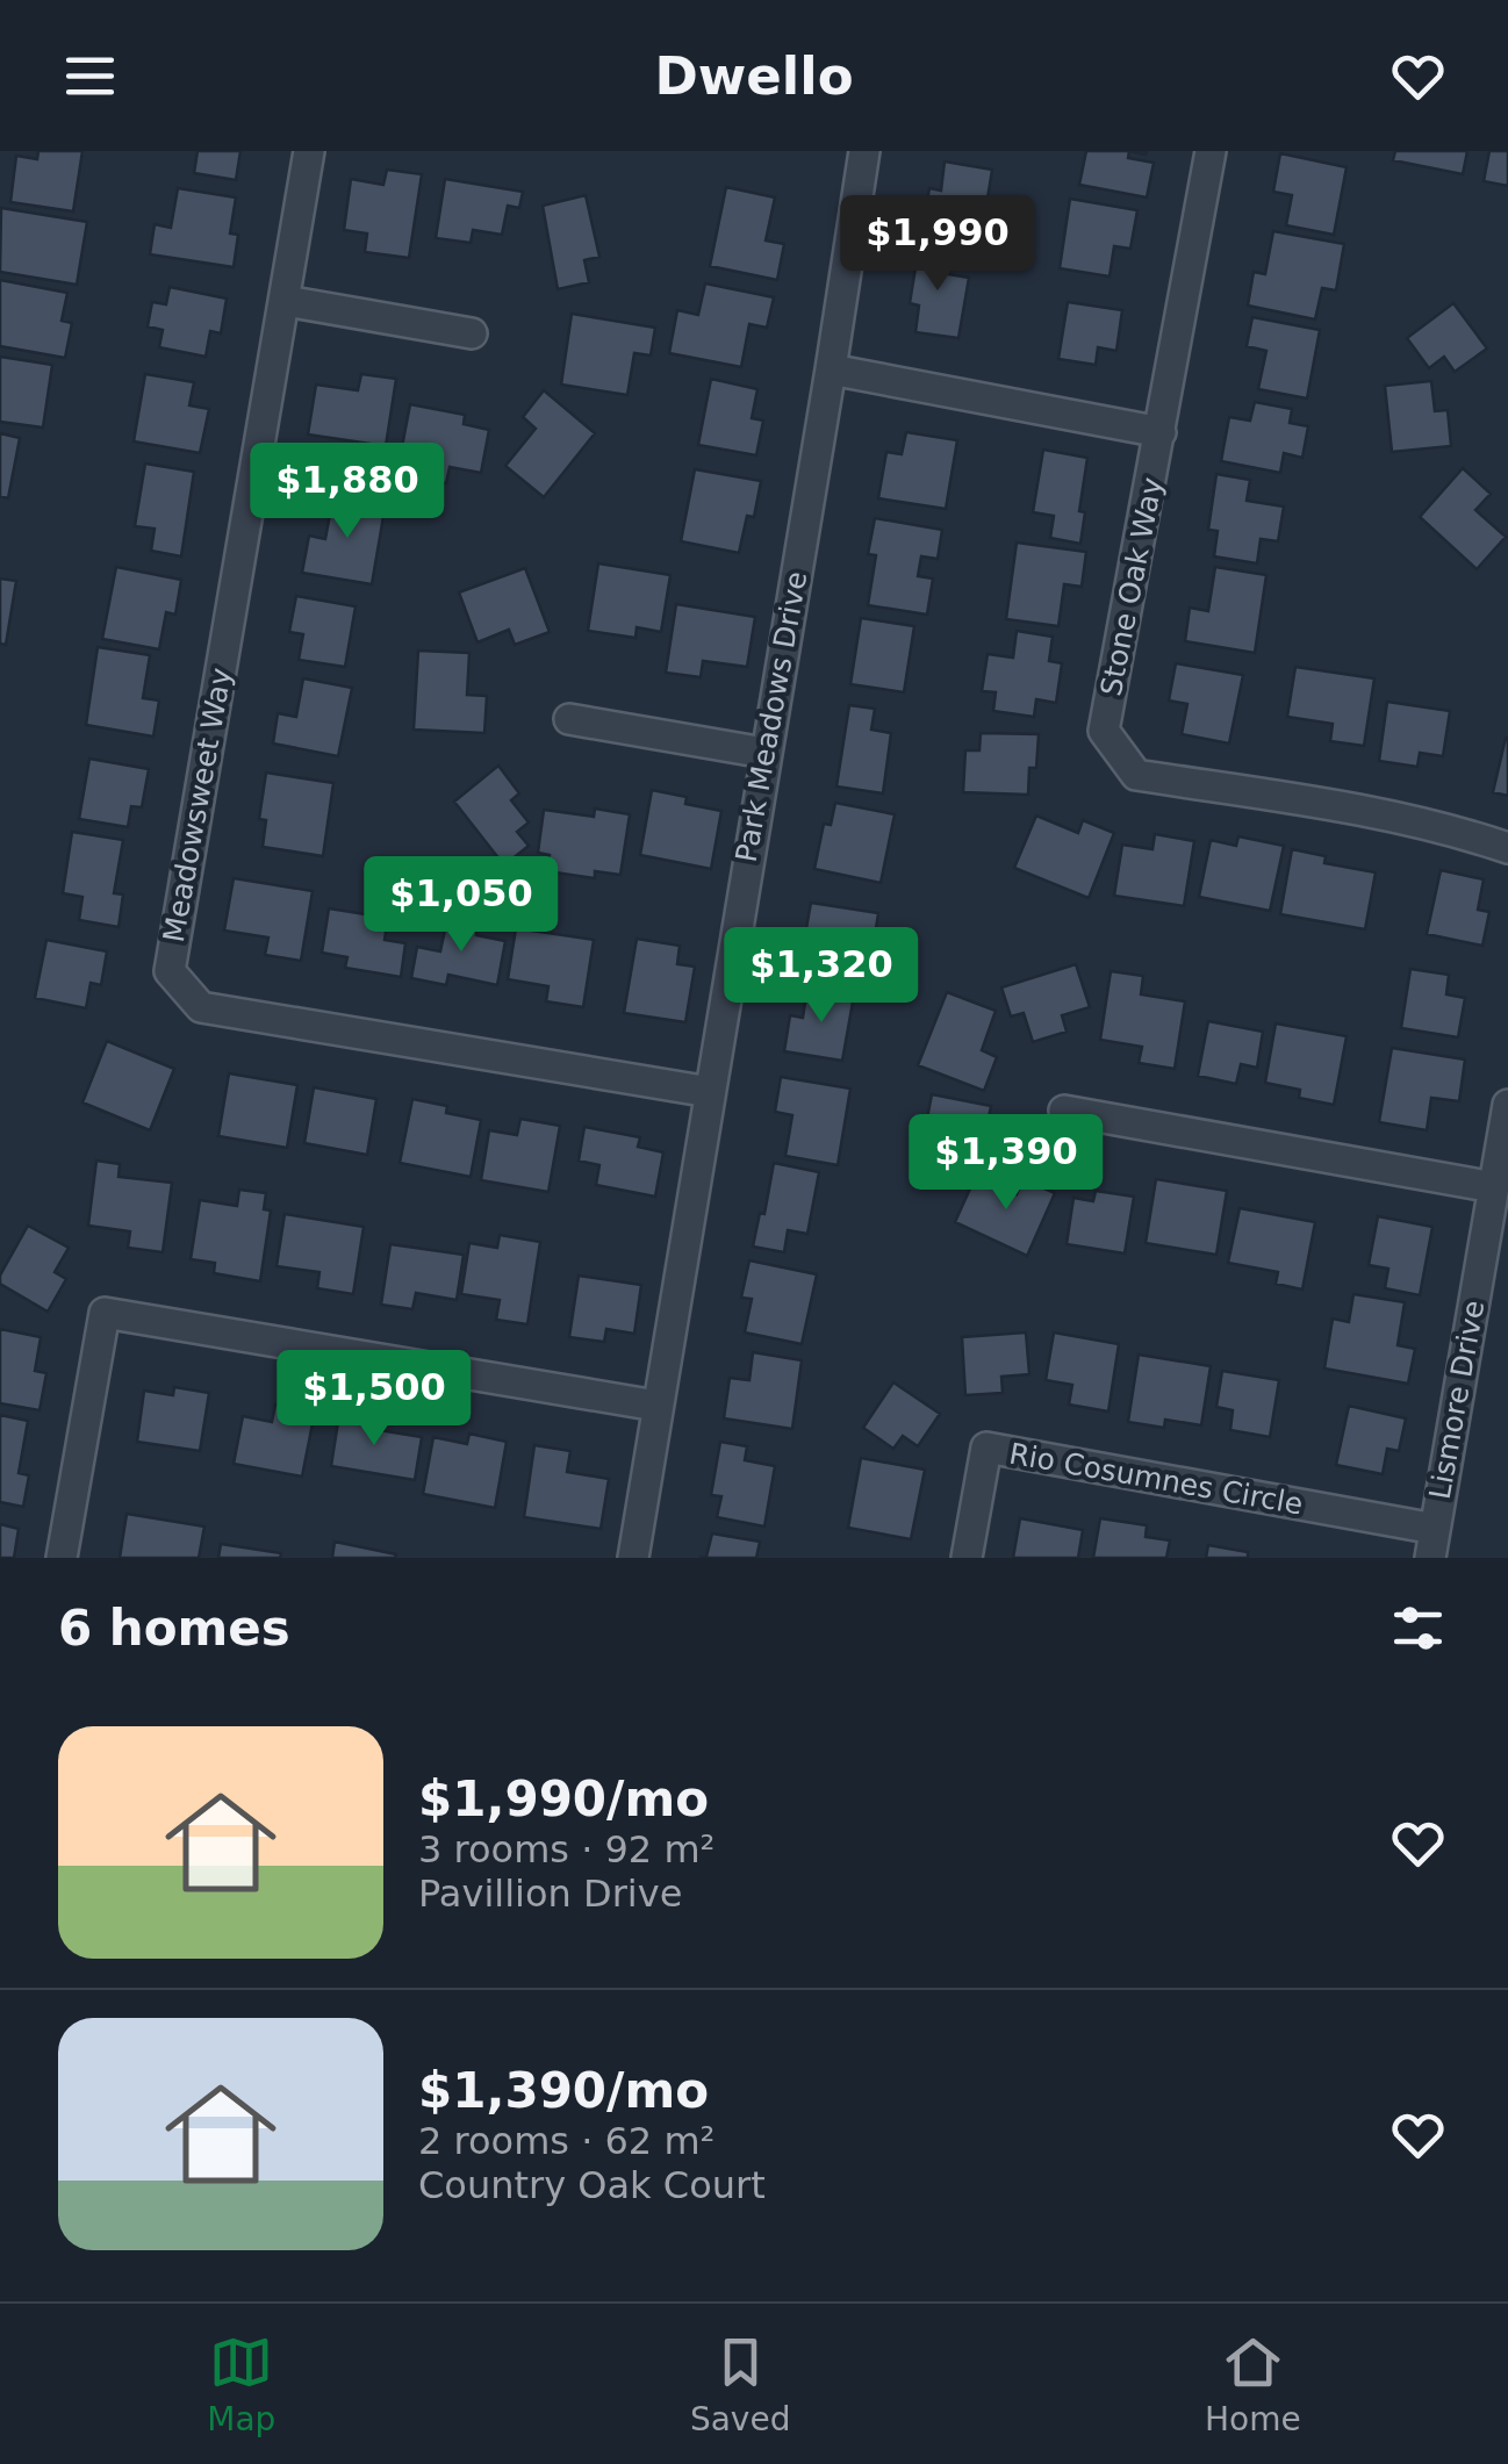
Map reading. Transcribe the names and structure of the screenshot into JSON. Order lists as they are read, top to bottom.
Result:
{
  "streets": {
    "street": [
      "Stone Oak Way",
      "Park Meadows Drive",
      "Meadowsweet Way",
      "Lismore Drive",
      "Rio Cosumnes Circle"
    ]
  },
  "crossings": [
    ["Park Meadows Drive", "Meadowsweet Way"],
    ["Lismore Drive", "Rio Cosumnes Circle"]
  ],
  "page": {
    "header": "Dwello",
    "price": [
      "$1,990",
      "$1,880",
      "$1,050",
      "$1,320",
      "$1,390",
      "$1,500"
    ],
    "heading": "6 homes",
    "list": [
      {
        "name": "$1,990/mo",
        "note": "3 rooms · 92 m² · Pavillion Drive"
      },
      {
        "name": "$1,390/mo",
        "note": "2 rooms · 62 m² · Country Oak Court"
      }
    ],
    "tabs": ["Map", "Saved", "Home"]
  }
}
